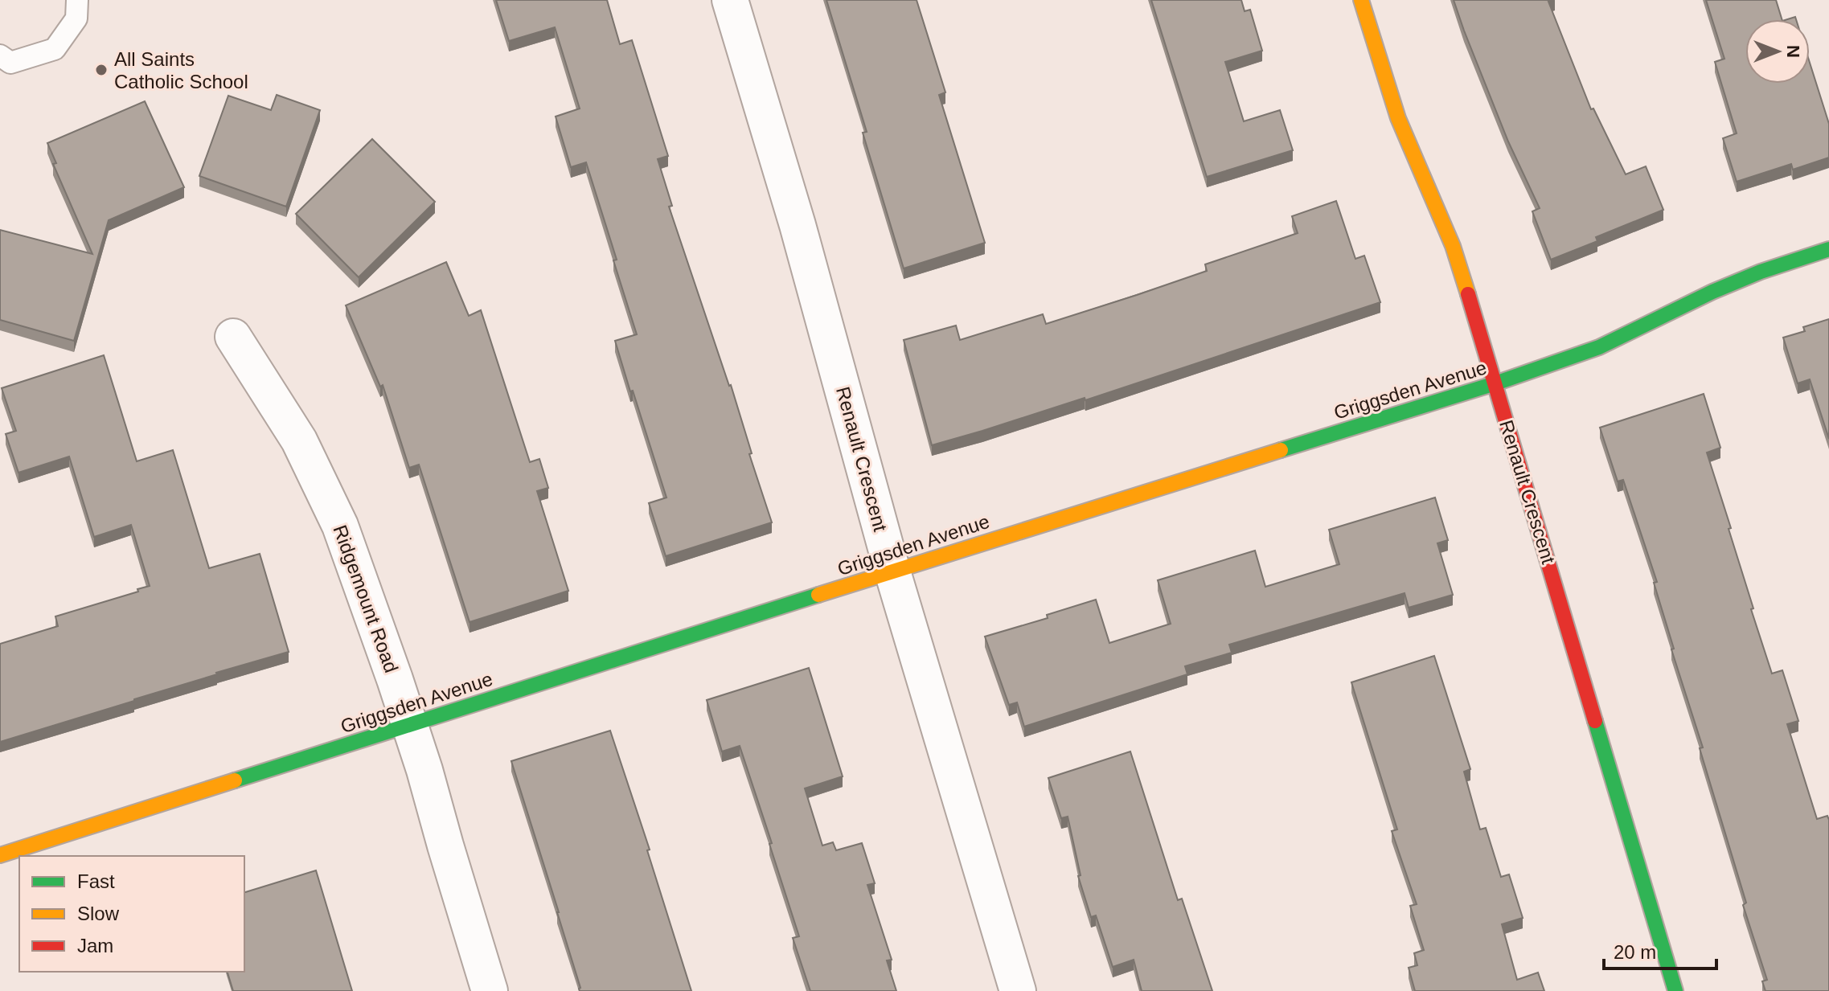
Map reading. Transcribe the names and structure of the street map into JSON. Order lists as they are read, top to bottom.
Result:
{
  "streets": {
    "street": ["Griggsden Avenue", "Renault Crescent", "Ridgemount Road"]
  },
  "crossings": [
    ["Griggsden Avenue", "Renault Crescent"],
    ["Griggsden Avenue", "Ridgemount Road"]
  ],
  "places": ["All Saints Catholic School"],
  "legend": ["Fast", "Slow", "Jam"],
  "scale_bar": "20 m",
  "north": "right"
}
